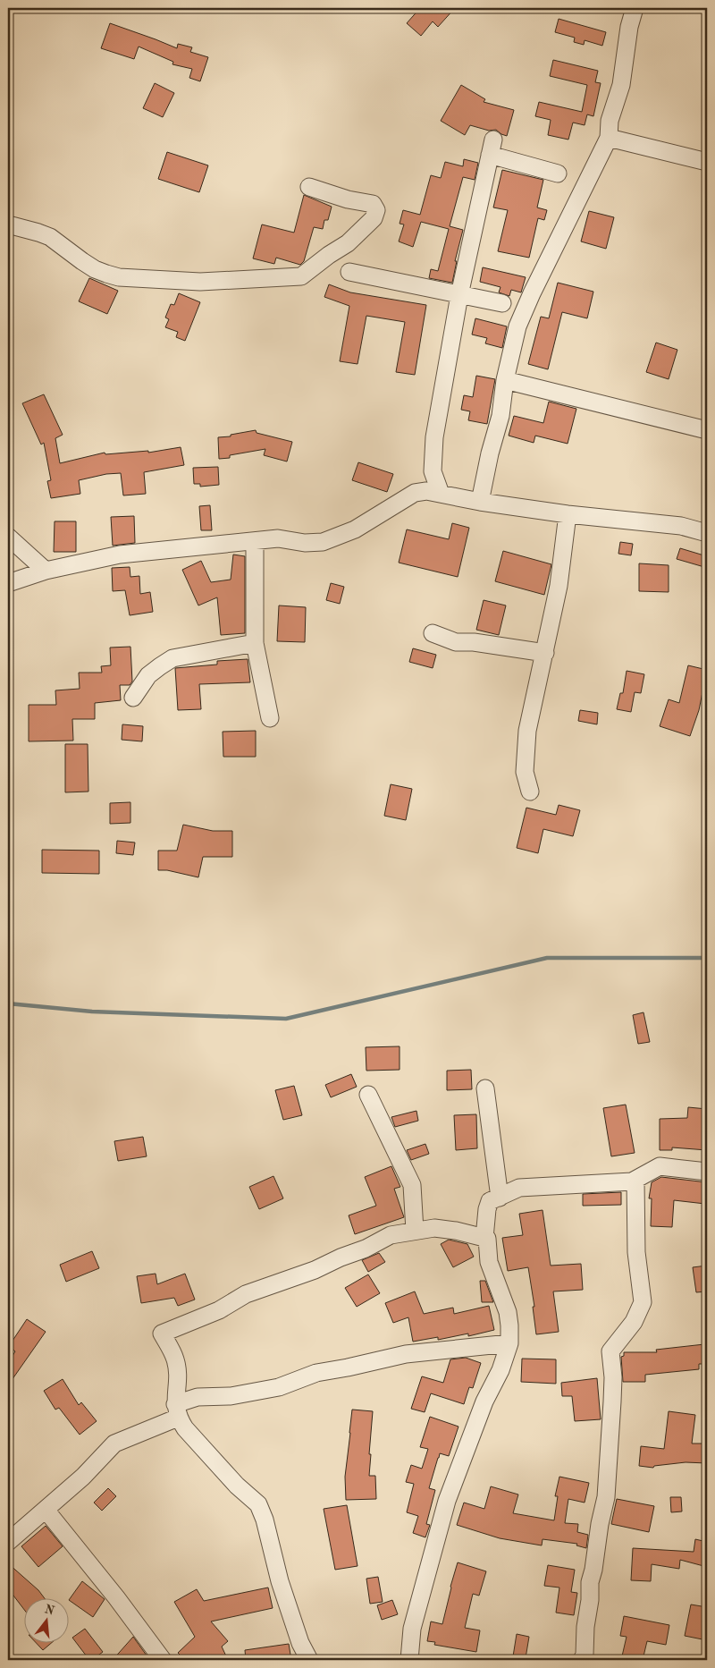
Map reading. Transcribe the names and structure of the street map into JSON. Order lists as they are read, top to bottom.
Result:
{
  "north": "top"
}
